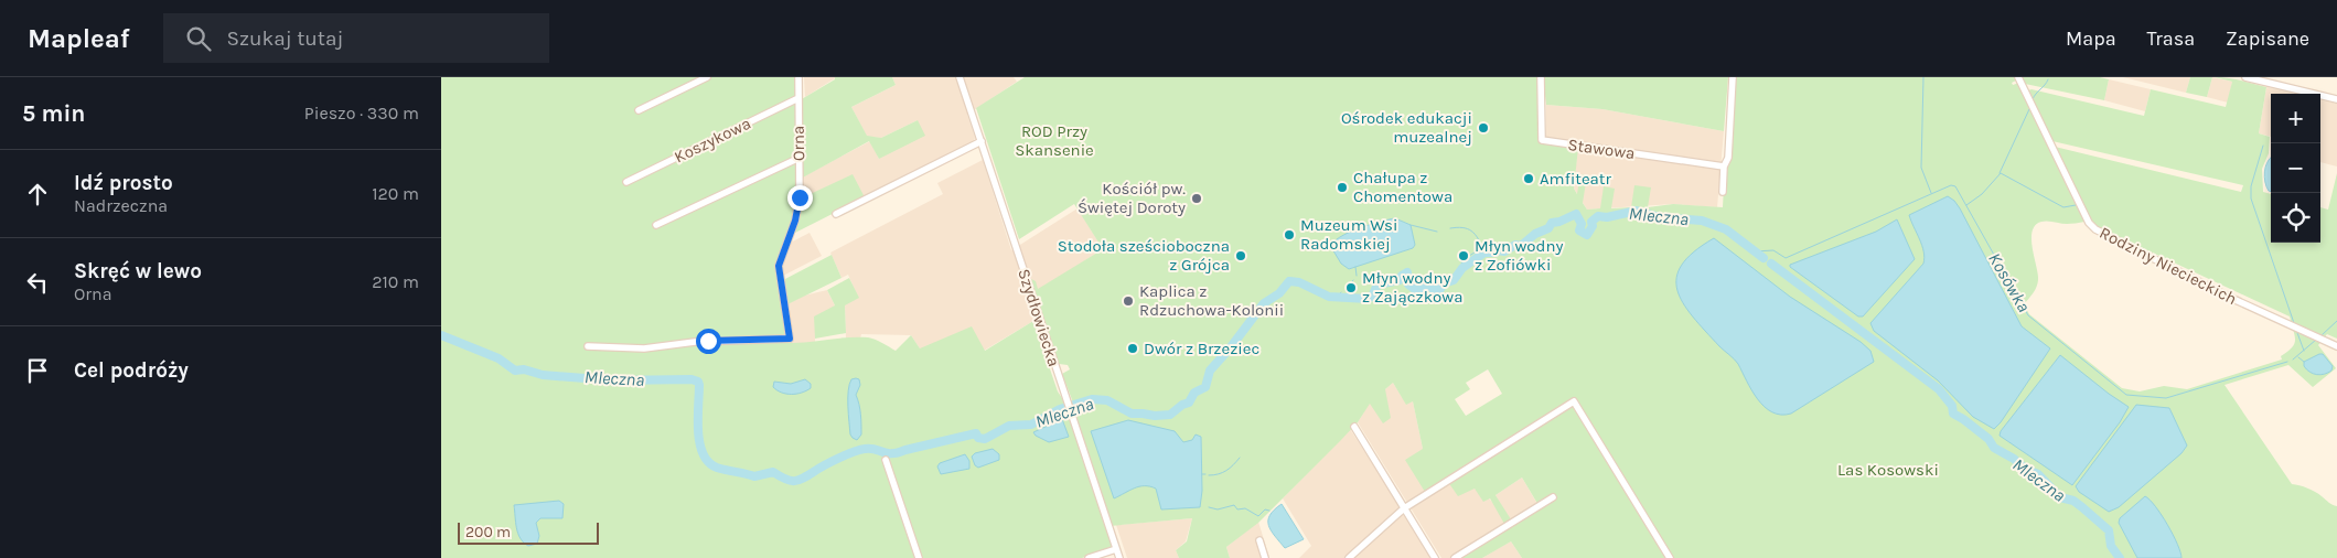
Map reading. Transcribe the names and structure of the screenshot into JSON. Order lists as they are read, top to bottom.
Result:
{
  "streets": {
    "street": [
      "Koszykowa",
      "Orna",
      "Stawowa",
      "Rodziny Niecieckich",
      "Szydłowiecka"
    ]
  },
  "crossings": [
    ["Koszykowa", "Orna"]
  ],
  "water": ["Mleczna", "Kosówka"],
  "parks": ["ROD Przy Skansenie", "Las Kosowski"],
  "places": [
    "Ośrodek edukacji muzealnej",
    "Amfiteatr",
    "Chałupa z Chomentowa",
    "Kościół pw. Świętej Doroty",
    "Muzeum Wsi Radomskiej",
    "Stodoła sześcioboczna z Grójca",
    "Młyn wodny z Zofiówki",
    "Młyn wodny z Zajączkowa",
    "Kaplica z Rdzuchowa-Kolonii",
    "Dwór z Brzeziec"
  ],
  "scale_bar": "200 m",
  "page": {
    "header": "Mapleaf",
    "search": "Szukaj tutaj",
    "nav": ["Mapa", "Trasa", "Zapisane"],
    "heading": ["5 min", "Pieszo · 330 m"],
    "map_buttons": ["+", "−"],
    "list": [
      ["Idź prosto", "Nadrzeczna", "120 m"],
      ["Skręć w lewo", "Orna", "210 m"],
      "Cel podróży"
    ],
    "scale": "200 m"
  }
}
